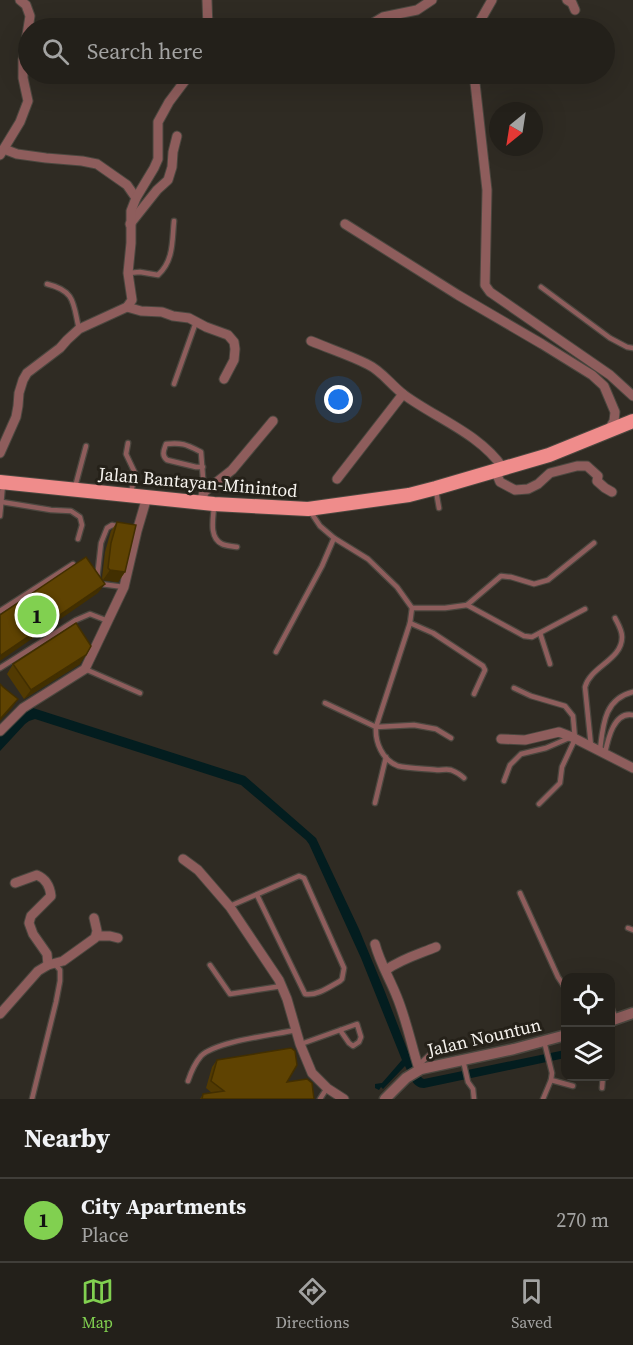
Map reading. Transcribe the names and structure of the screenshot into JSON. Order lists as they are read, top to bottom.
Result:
{
  "streets": {
    "main road": ["Jalan Bantayan-Minintod"],
    "street": ["Jalan Nountun"]
  },
  "north": "bottom left",
  "page": {
    "search": "Search here",
    "pins": "1",
    "heading": "Nearby",
    "list": [
      {
        "mark": "1",
        "name": "City Apartments",
        "note": "Place",
        "value": "270 m"
      }
    ],
    "nav": ["Map", "Directions", "Saved"]
  }
}
